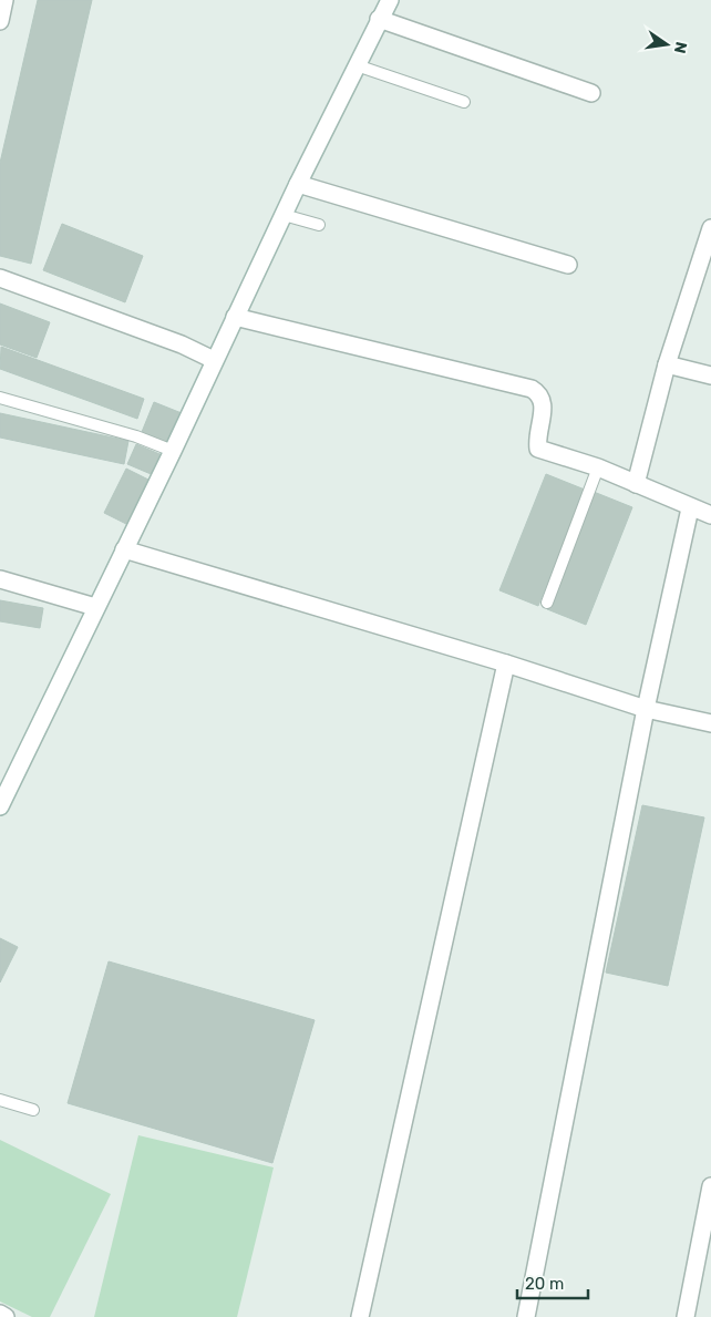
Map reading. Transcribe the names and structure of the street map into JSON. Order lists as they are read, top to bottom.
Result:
{
  "scale_bar": "20 m",
  "north": "right"
}
